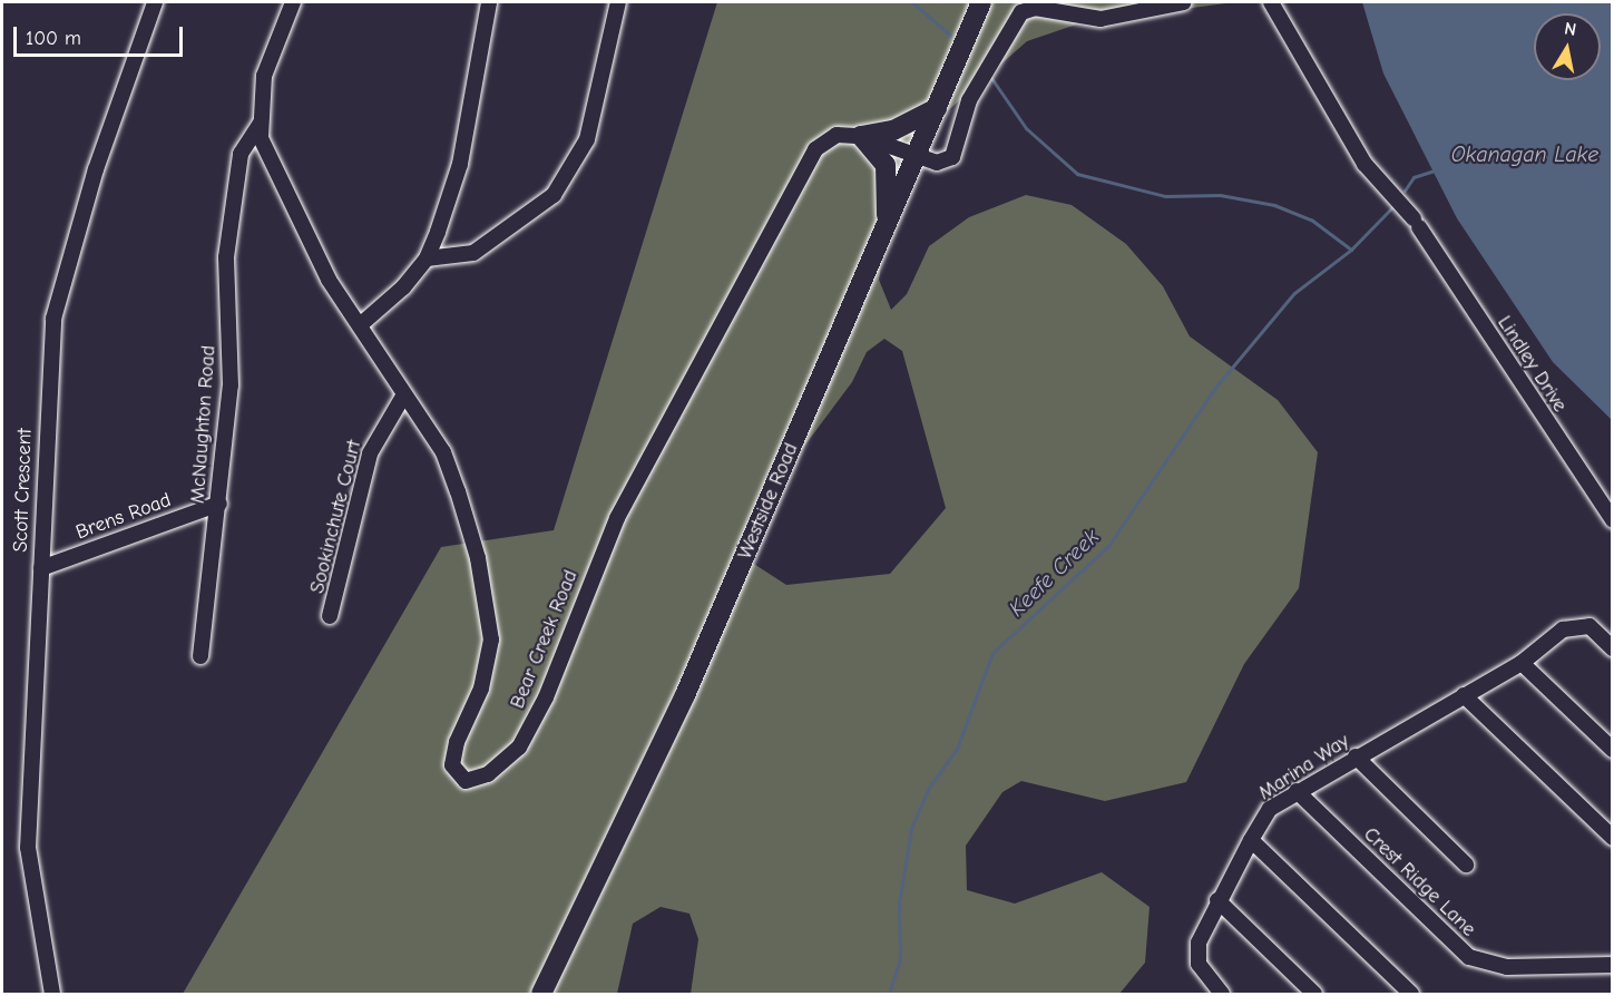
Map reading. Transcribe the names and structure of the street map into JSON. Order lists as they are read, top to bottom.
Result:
{
  "streets": {
    "main road": ["Westside Road"],
    "street": [
      "Lindley Drive",
      "McNaughton Road",
      "Scott Crescent",
      "Brens Road",
      "Sookinchute Court",
      "Bear Creek Road",
      "Marina Way",
      "Crest Ridge Lane"
    ]
  },
  "crossings": [
    ["McNaughton Road", "Brens Road"],
    ["McNaughton Road", "Bear Creek Road"],
    ["Scott Crescent", "Brens Road"],
    ["Westside Road", "Bear Creek Road"],
    ["Sookinchute Court", "Bear Creek Road"],
    ["Marina Way", "Crest Ridge Lane"]
  ],
  "water": ["Okanagan Lake", "Keefe Creek"],
  "scale_bar": "100 m",
  "north": "top"
}
